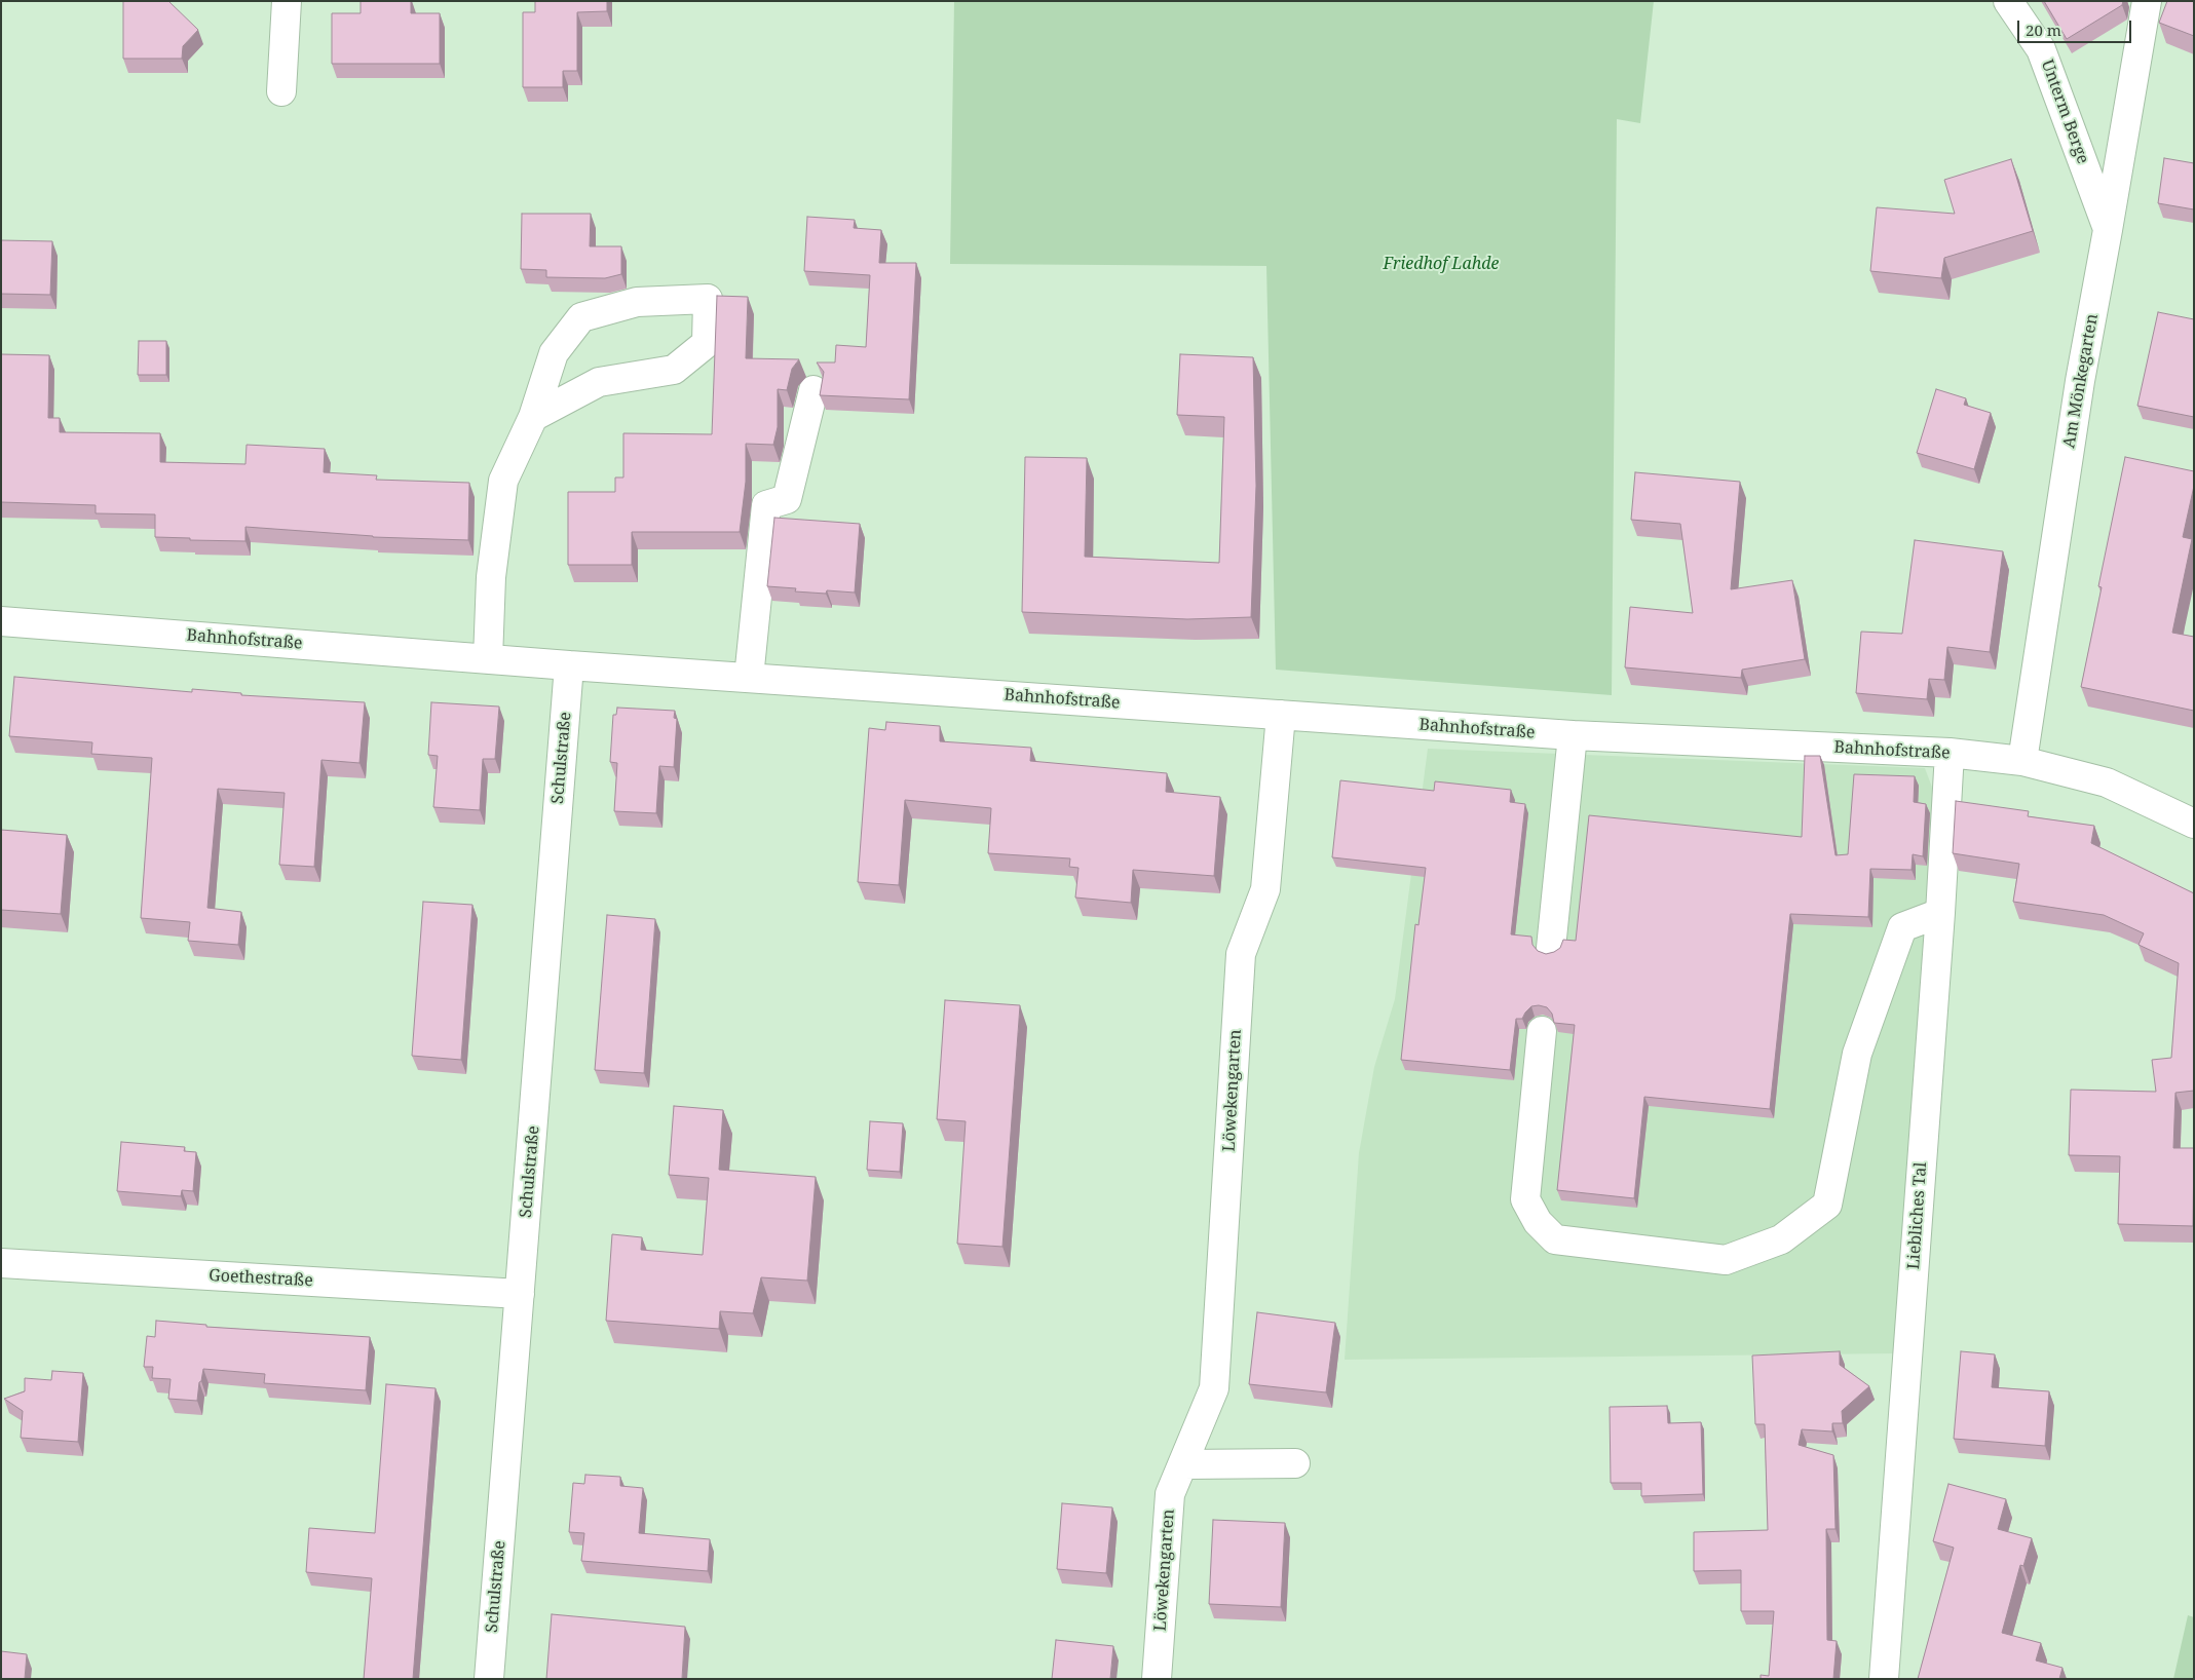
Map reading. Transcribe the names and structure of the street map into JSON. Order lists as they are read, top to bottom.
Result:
{
  "streets": {
    "street": [
      "Unterm Berge",
      "Am Mönkegarten",
      "Bahnhofstraße",
      "Schulstraße",
      "Löwekengarten",
      "Liebliches Tal",
      "Goethestraße"
    ]
  },
  "crossings": [
    ["Unterm Berge", "Am Mönkegarten"],
    ["Am Mönkegarten", "Bahnhofstraße"],
    ["Bahnhofstraße", "Schulstraße"],
    ["Bahnhofstraße", "Löwekengarten"],
    ["Bahnhofstraße", "Liebliches Tal"],
    ["Schulstraße", "Goethestraße"]
  ],
  "parks": ["Friedhof Lahde"],
  "scale_bar": "20 m"
}
